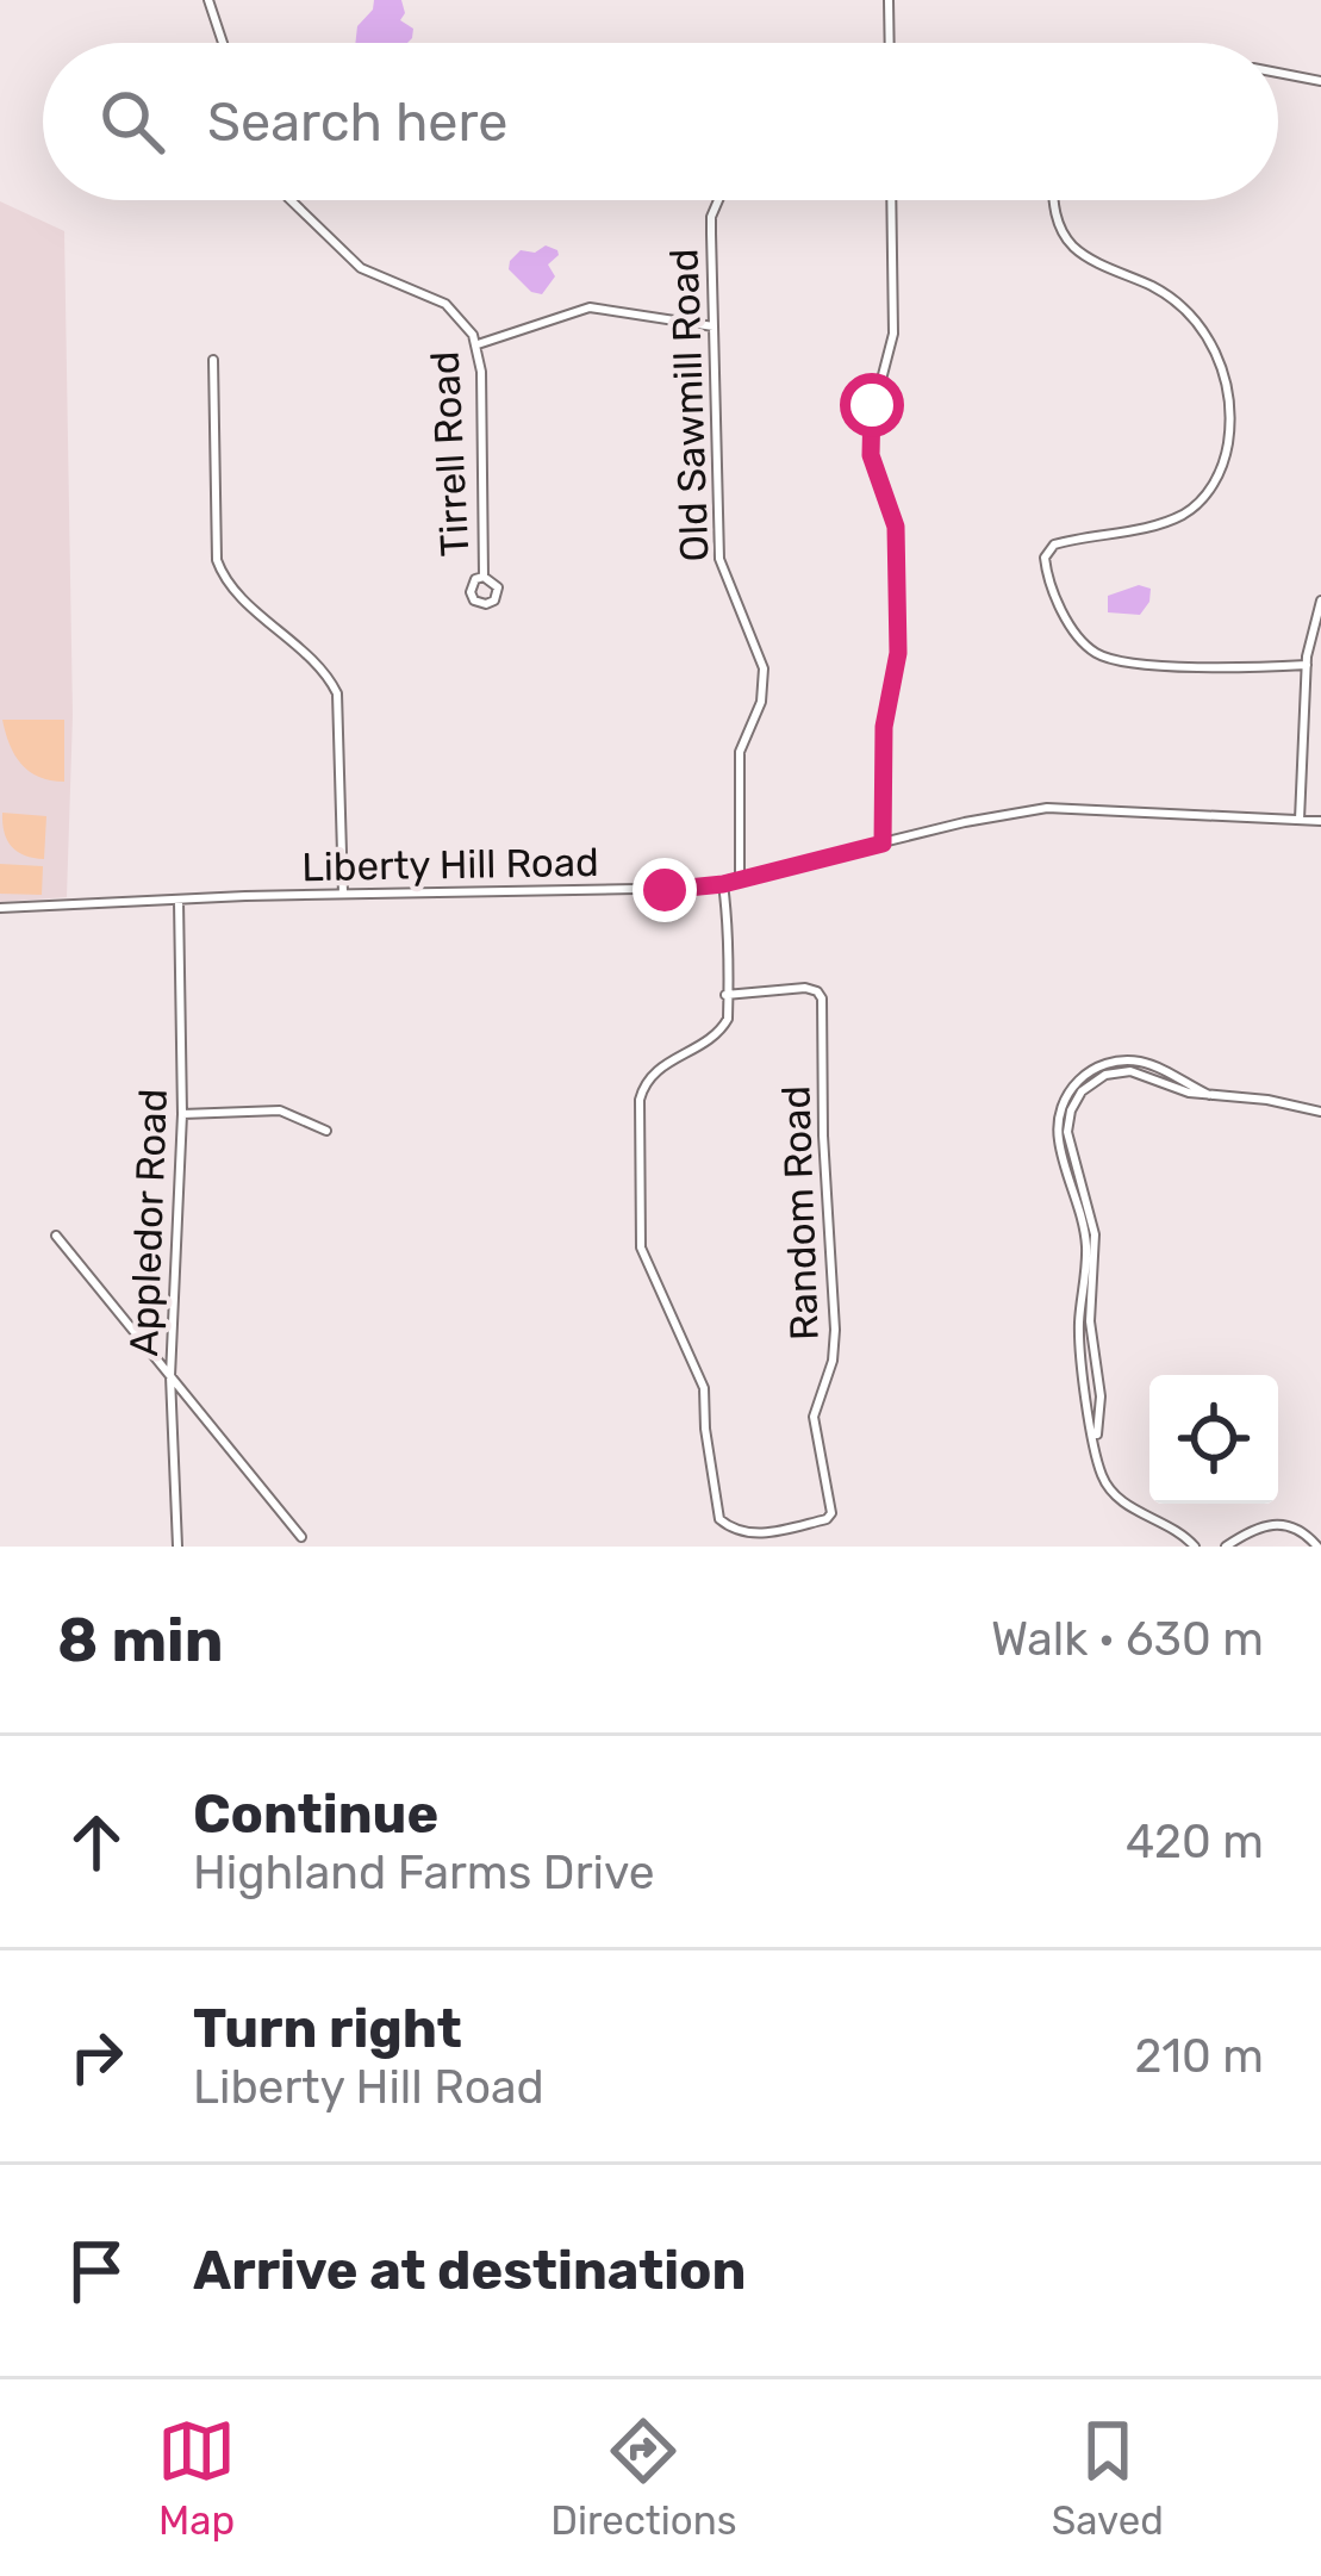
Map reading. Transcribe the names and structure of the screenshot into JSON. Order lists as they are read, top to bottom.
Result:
{
  "streets": {
    "street": [
      "Old Sawmill Road",
      "Tirrell Road",
      "Liberty Hill Road",
      "Random Road",
      "Appledor Road"
    ]
  },
  "crossings": [
    ["Old Sawmill Road", "Liberty Hill Road"],
    ["Liberty Hill Road", "Appledor Road"]
  ],
  "page": {
    "search": "Search here",
    "heading": ["8 min", "Walk · 630 m"],
    "list": [
      ["Continue", "Highland Farms Drive", "420 m"],
      ["Turn right", "Liberty Hill Road", "210 m"],
      "Arrive at destination"
    ],
    "nav": ["Map", "Directions", "Saved"]
  }
}
